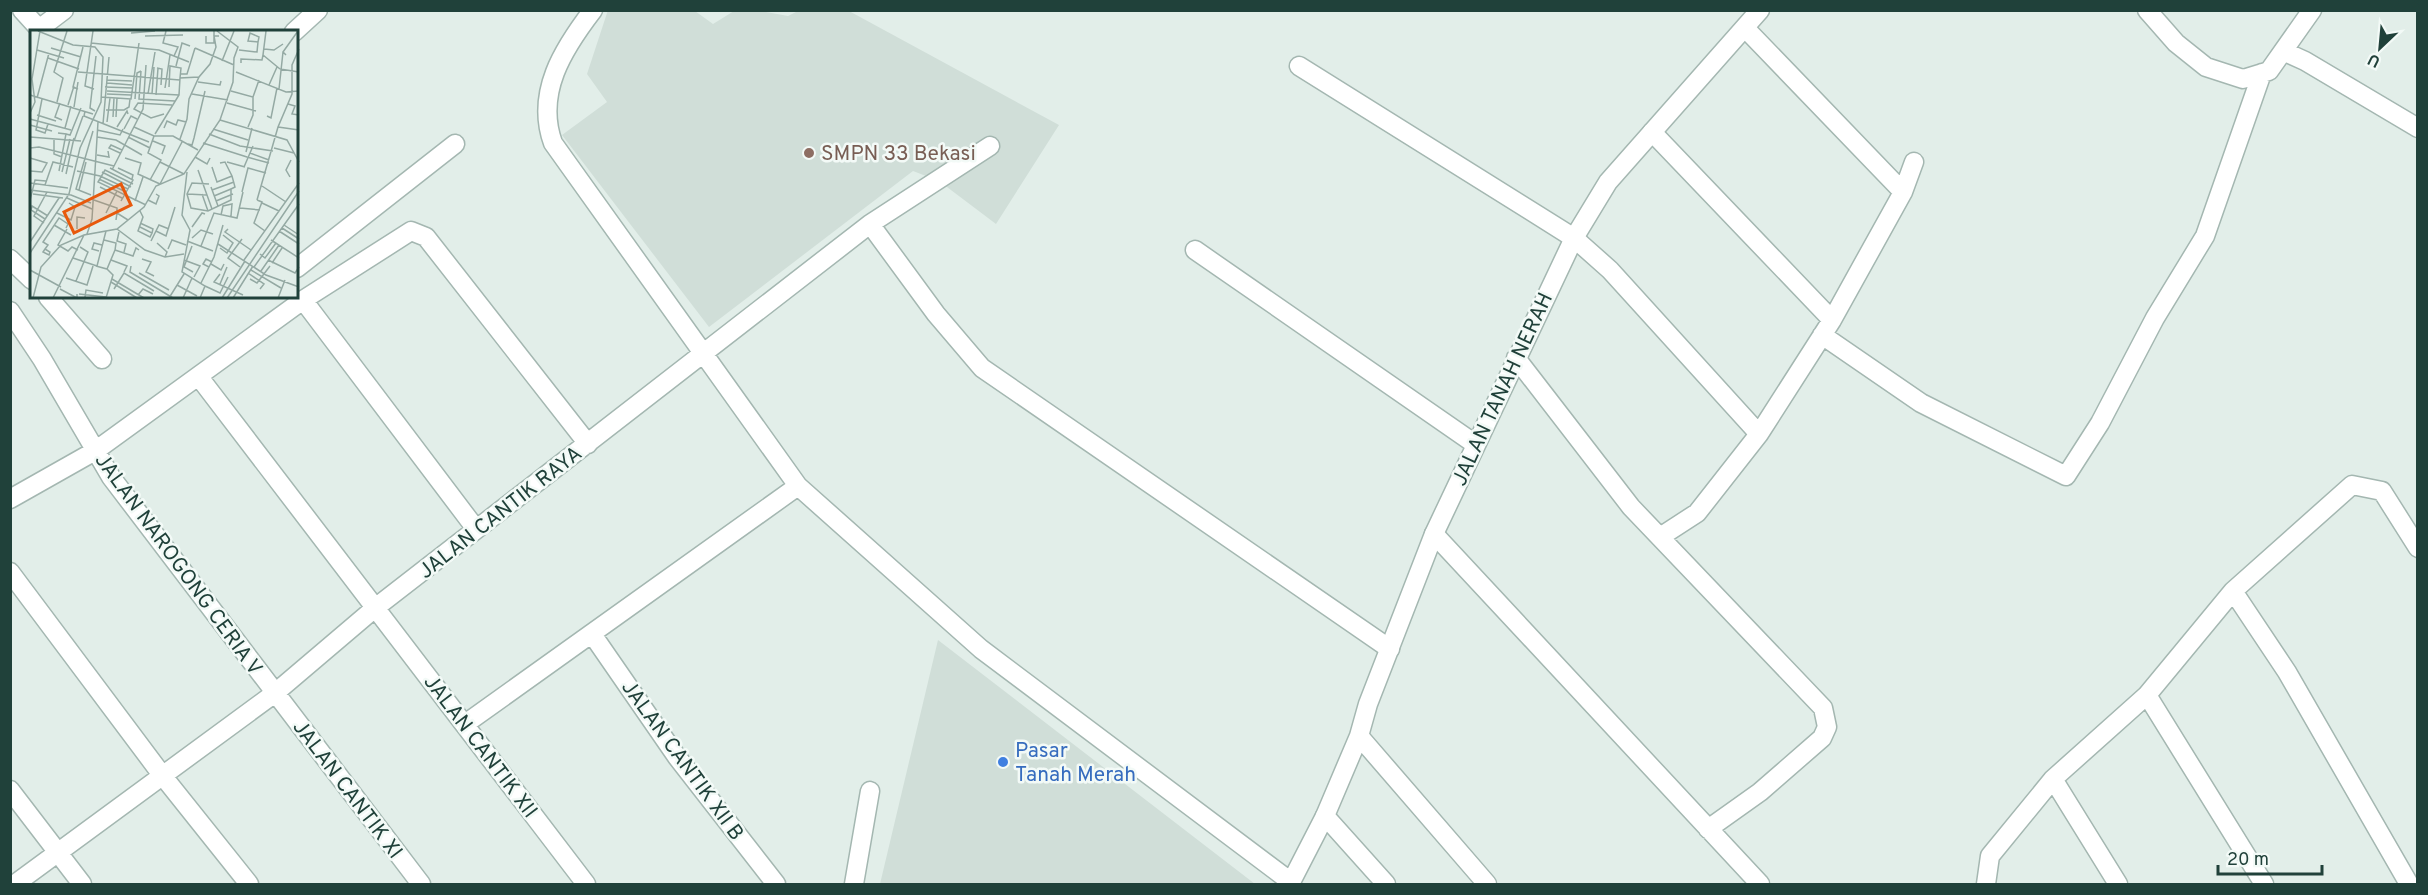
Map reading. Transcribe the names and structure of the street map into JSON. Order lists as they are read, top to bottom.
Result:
{
  "streets": {
    "street": [
      "JALAN TANAH NERAH",
      "JALAN CANTIK RAYA",
      "JALAN NAROGONG CERIA V",
      "JALAN CANTIK XII",
      "JALAN CANTIK XII B",
      "JALAN CANTIK XI"
    ]
  },
  "crossings": [
    ["JALAN CANTIK RAYA", "JALAN NAROGONG CERIA V"],
    ["JALAN CANTIK RAYA", "JALAN CANTIK XII"],
    ["JALAN CANTIK RAYA", "JALAN CANTIK XI"],
    ["JALAN NAROGONG CERIA V", "JALAN CANTIK XI"]
  ],
  "places": ["SMPN 33 Bekasi", "Pasar Tanah Merah"],
  "scale_bar": "20 m",
  "north": "bottom left"
}
